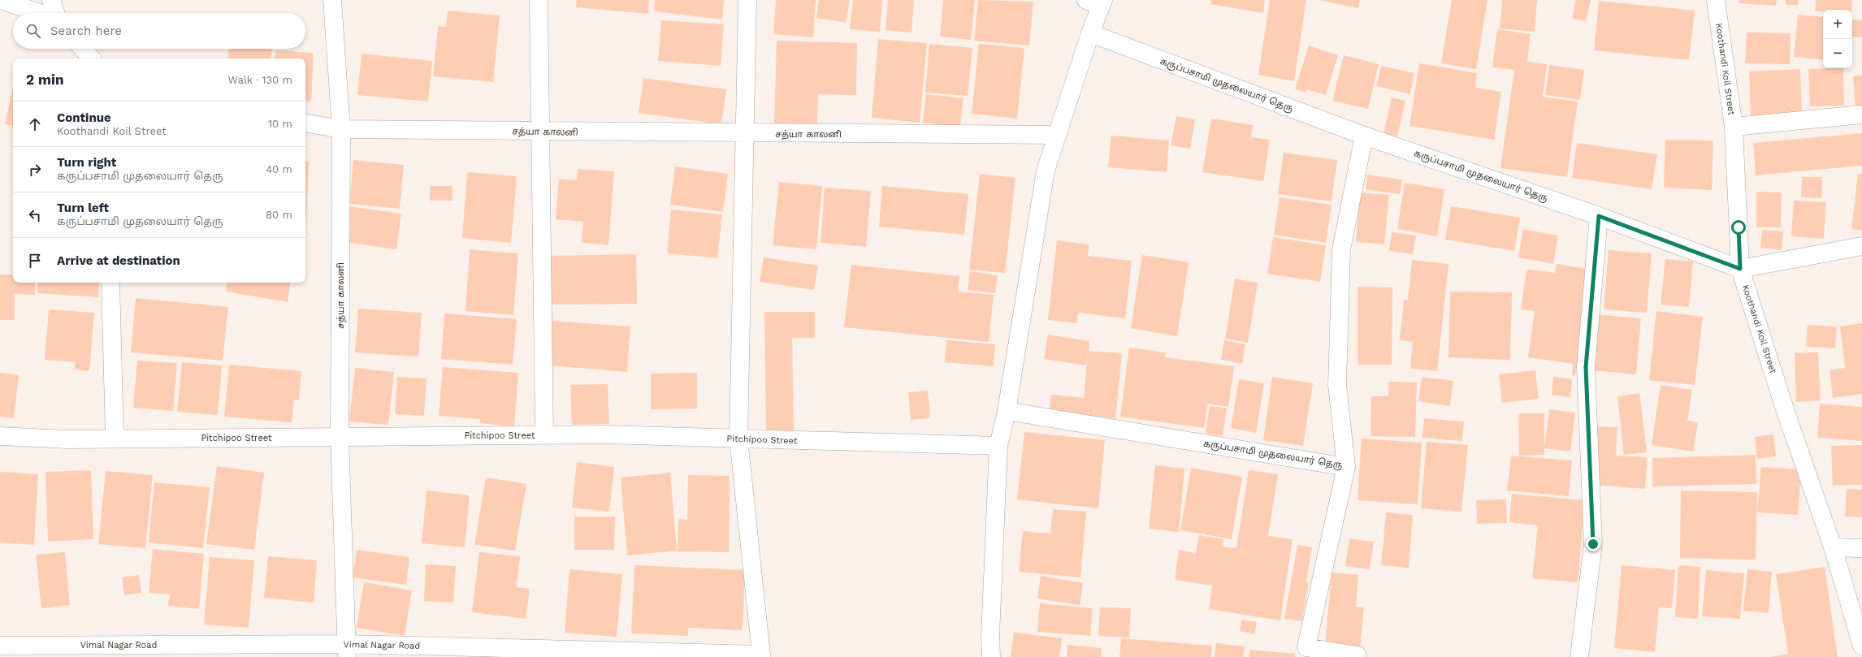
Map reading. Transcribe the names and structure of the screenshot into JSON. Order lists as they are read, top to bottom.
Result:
{
  "streets": {
    "street": [
      "Koothandi Koil Street",
      "கருப்பசாமி முதலையார் தெரு",
      "சத்யா காலனி",
      "Pitchipoo Street",
      "Vimal Nagar Road"
    ]
  },
  "crossings": [
    ["Koothandi Koil Street", "கருப்பசாமி முதலையார் தெரு"],
    ["சத்யா காலனி", "Pitchipoo Street"],
    ["சத்யா காலனி", "Vimal Nagar Road"]
  ],
  "page": {
    "map_buttons": ["+", "−"],
    "search": "Search here",
    "heading": ["2 min", "Walk · 130 m"],
    "list": [
      ["Continue", "Koothandi Koil Street", "10 m"],
      ["Turn right", "கருப்பசாமி முதலையார் தெரு", "40 m"],
      ["Turn left", "கருப்பசாமி முதலையார் தெரு", "80 m"],
      "Arrive at destination"
    ]
  }
}
